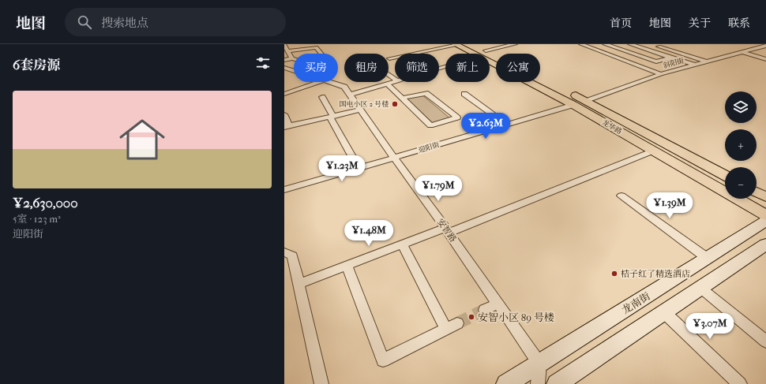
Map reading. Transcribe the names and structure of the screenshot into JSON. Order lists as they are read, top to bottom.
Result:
{
  "streets": {
    "main road": ["龙华路", "龙南街"],
    "street": ["斜阳街", "迎阳街", "安智路"]
  },
  "crossings": [
    ["斜阳街", "龙华路"],
    ["龙华路", "迎阳街"],
    ["迎阳街", "安智路"],
    ["安智路", "龙南街"]
  ],
  "places": ["国电小区 2 号楼", "桔子红了精选酒店", "安智小区 89 号楼"],
  "page": {
    "header": "地图",
    "search": "搜索地点",
    "nav": [
      "首页",
      "地图",
      "关于",
      "联系"
    ],
    "heading": "6套房源",
    "chip": [
      "买房",
      "租房",
      "筛选",
      "新上",
      "公寓"
    ],
    "list": [
      {
        "name": "¥2,630,000",
        "note": "5室 · 123 m² · 迎阳街"
      }
    ],
    "map_buttons": ["+", "−"],
    "price": [
      "¥2.63M",
      "¥1.23M",
      "¥1.79M",
      "¥1.39M",
      "¥1.48M",
      "¥3.07M"
    ]
  }
}
